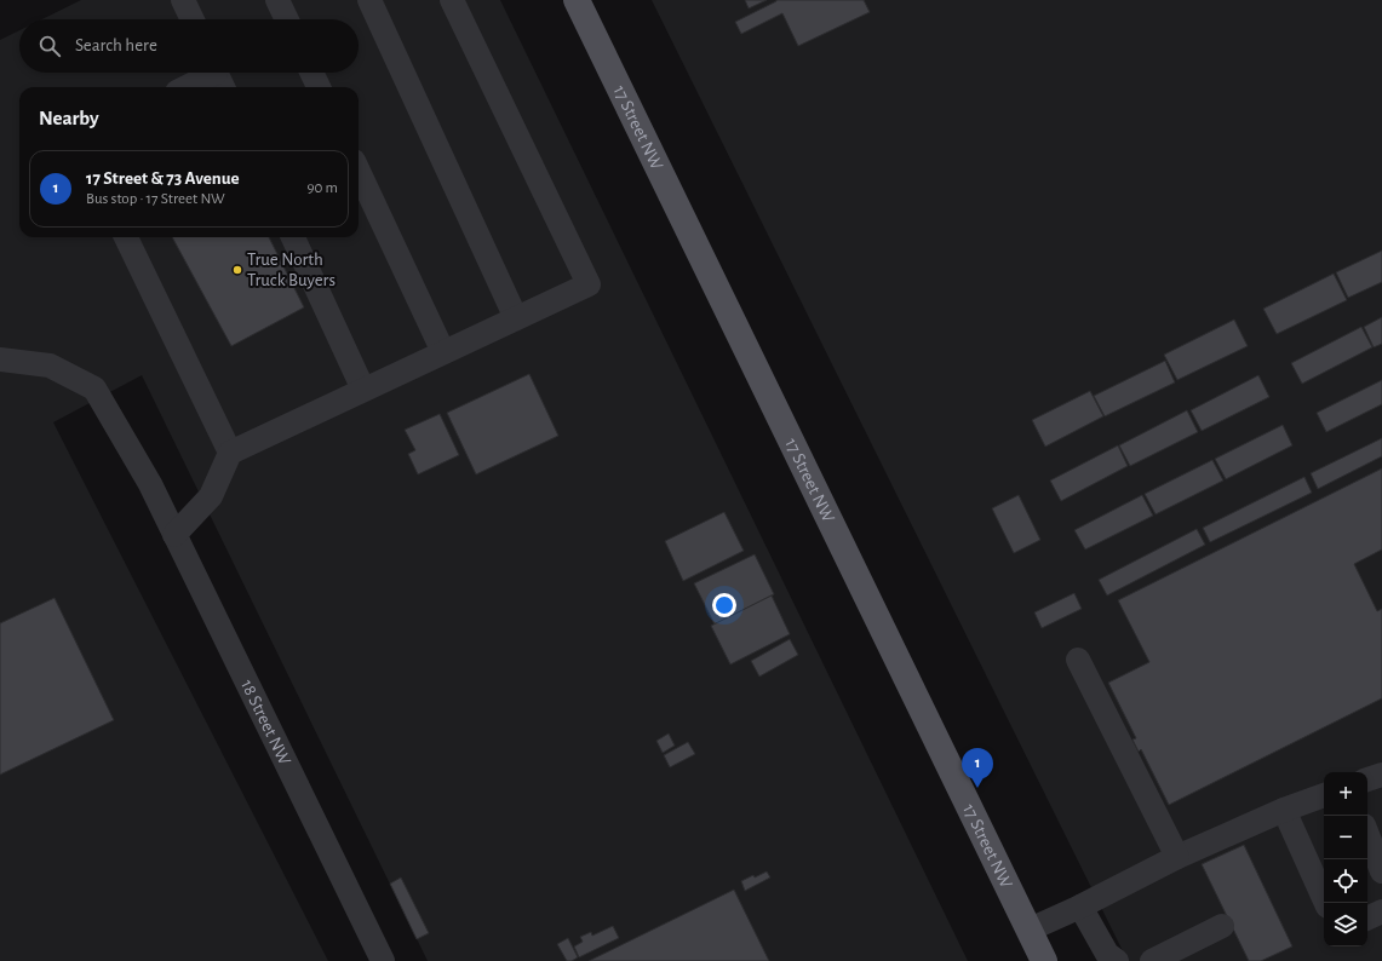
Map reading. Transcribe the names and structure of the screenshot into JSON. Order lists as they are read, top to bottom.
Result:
{
  "streets": {
    "main road": ["17 Street NW"],
    "street": ["18 Street NW"]
  },
  "places": ["True North Truck Buyers"],
  "page": {
    "search": "Search here",
    "heading": "Nearby",
    "list": [
      {
        "mark": "1",
        "name": "17 Street & 73 Avenue",
        "note": "Bus stop · 17 Street NW",
        "value": "90 m"
      }
    ],
    "pins": "1",
    "map_buttons": ["+", "−"]
  }
}
